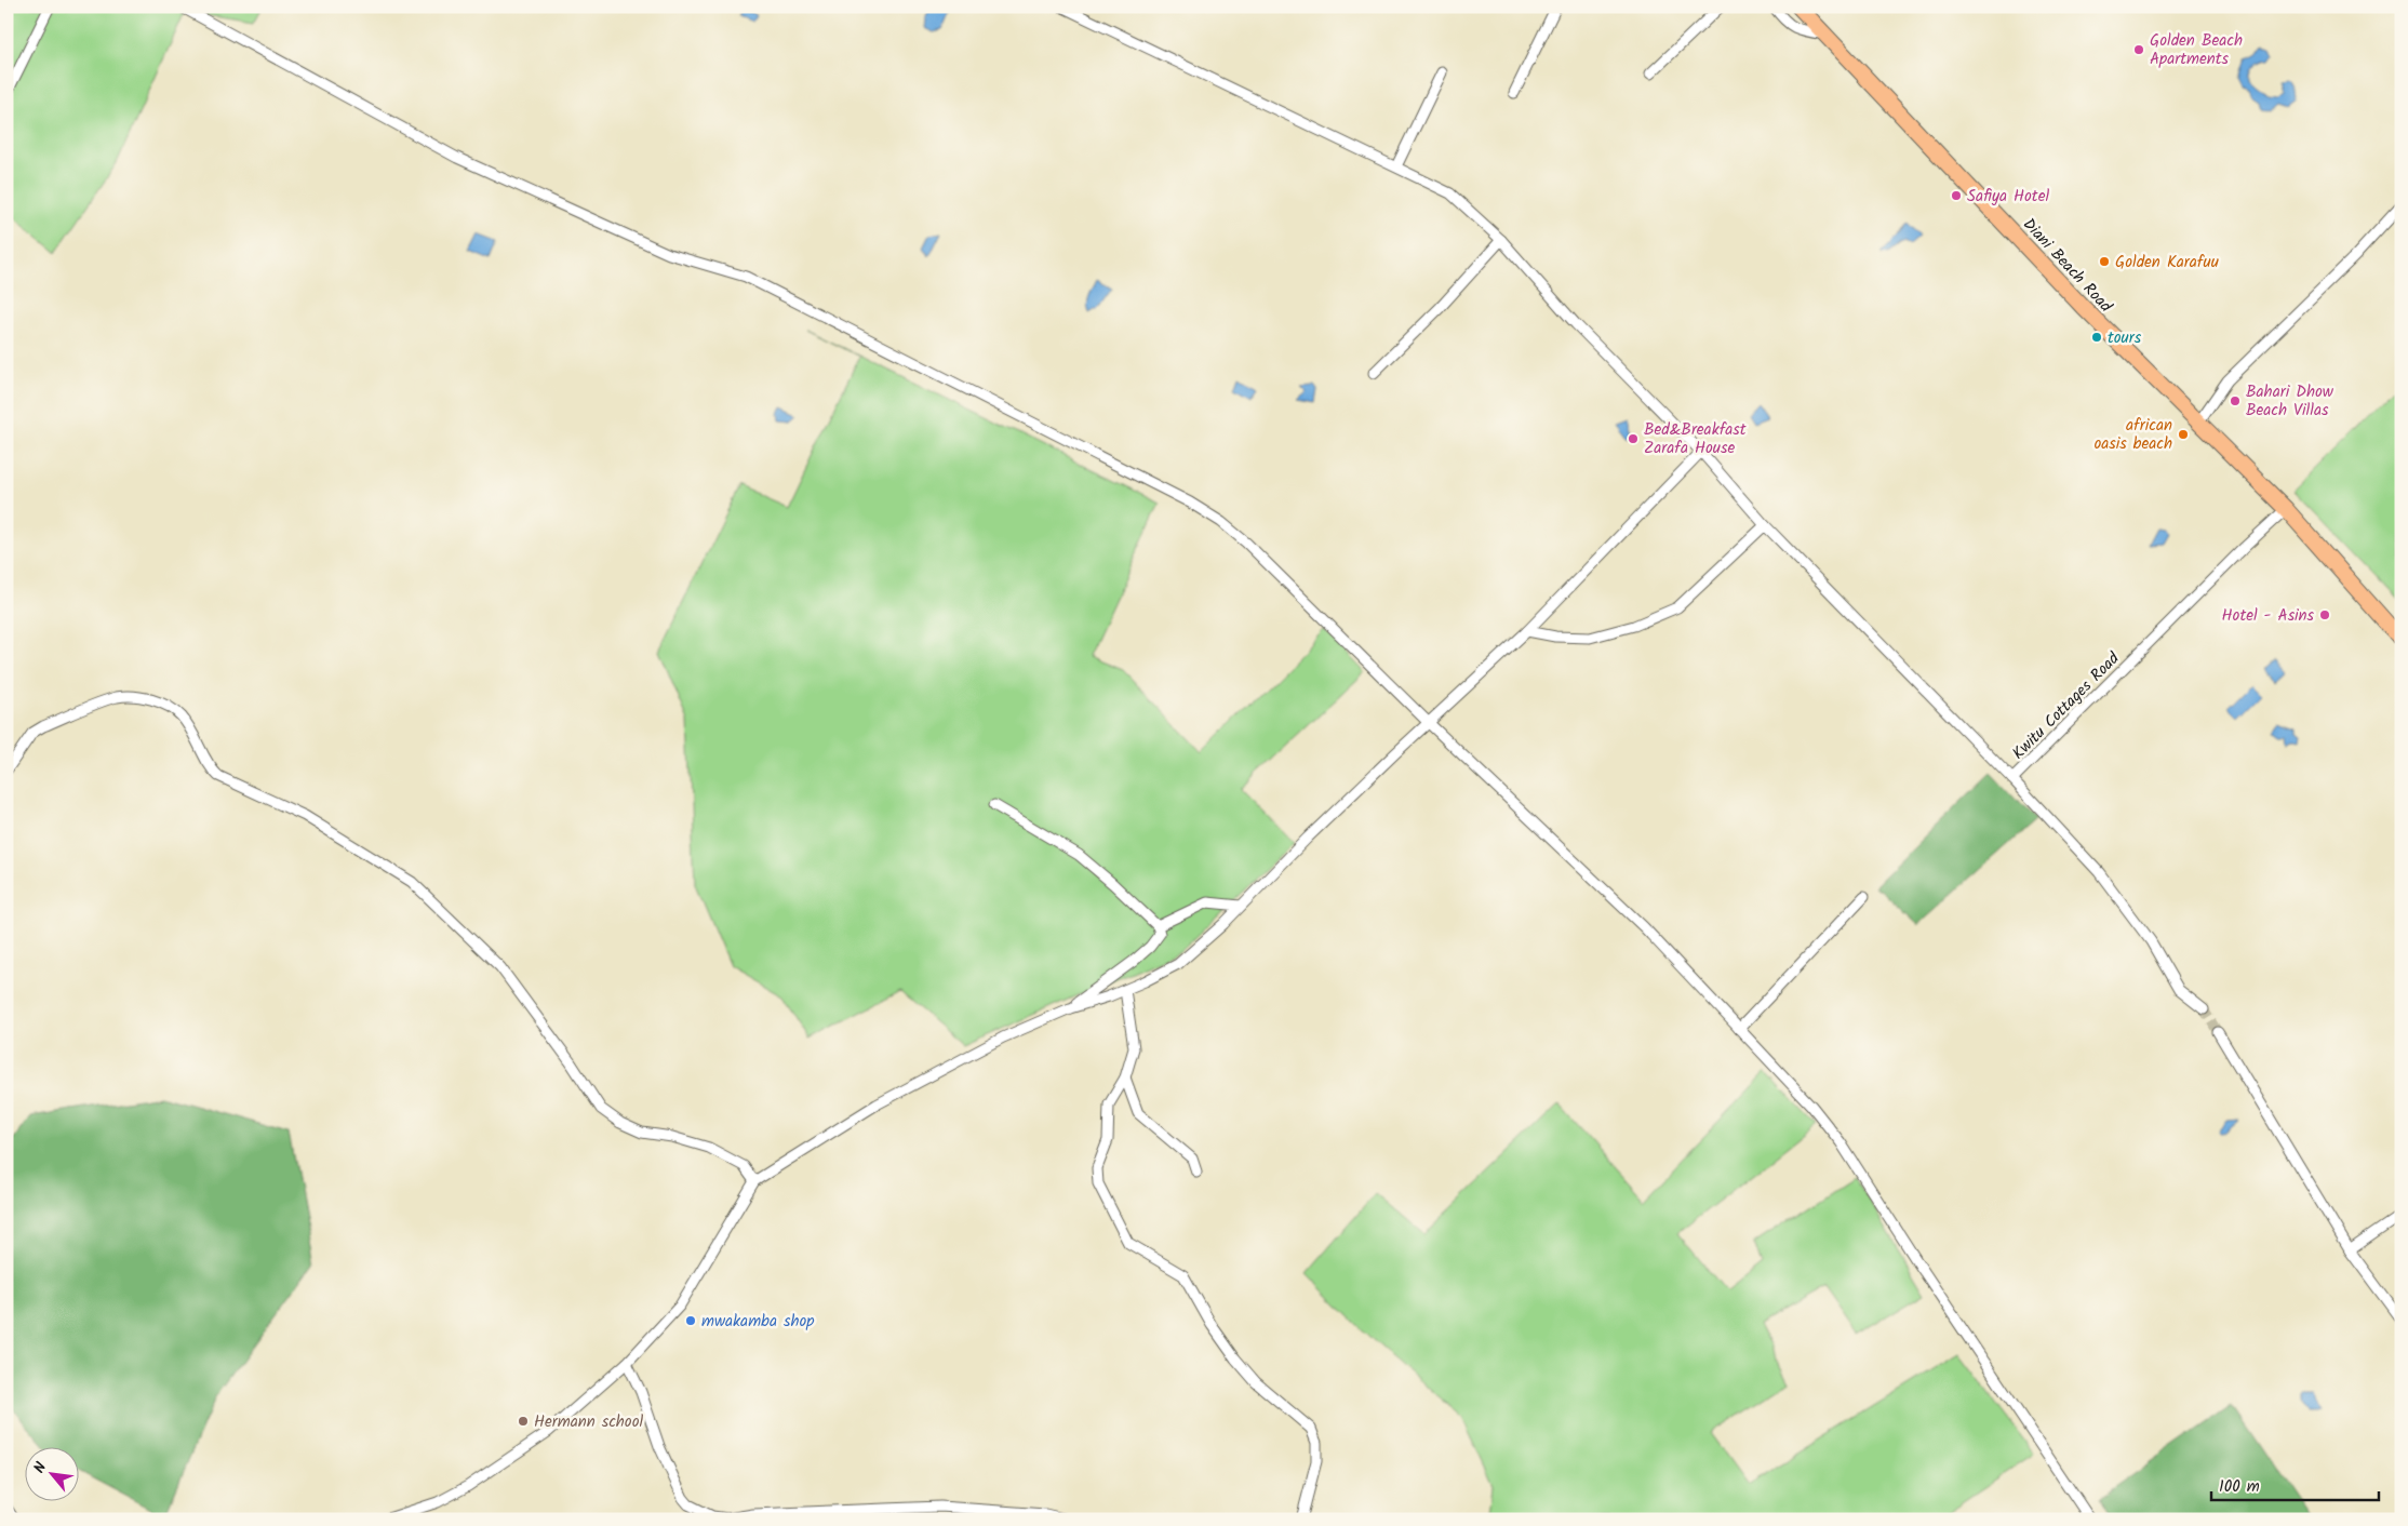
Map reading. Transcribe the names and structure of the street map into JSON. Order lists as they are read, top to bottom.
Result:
{
  "streets": {
    "main road": ["Diani Beach Road"],
    "street": ["Kwitu Cottages Road"]
  },
  "crossings": [
    ["Diani Beach Road", "Kwitu Cottages Road"]
  ],
  "places": [
    "Golden Beach Apartments",
    "Safiya Hotel",
    "Golden Karafuu",
    "tours",
    "Bahari Dhow Beach Villas",
    "african oasis beach",
    "Bed&Breakfast Zarafa House",
    "Hotel - Asins",
    "mwakamba shop",
    "Hermann school"
  ],
  "scale_bar": "100 m",
  "north": "top left"
}
